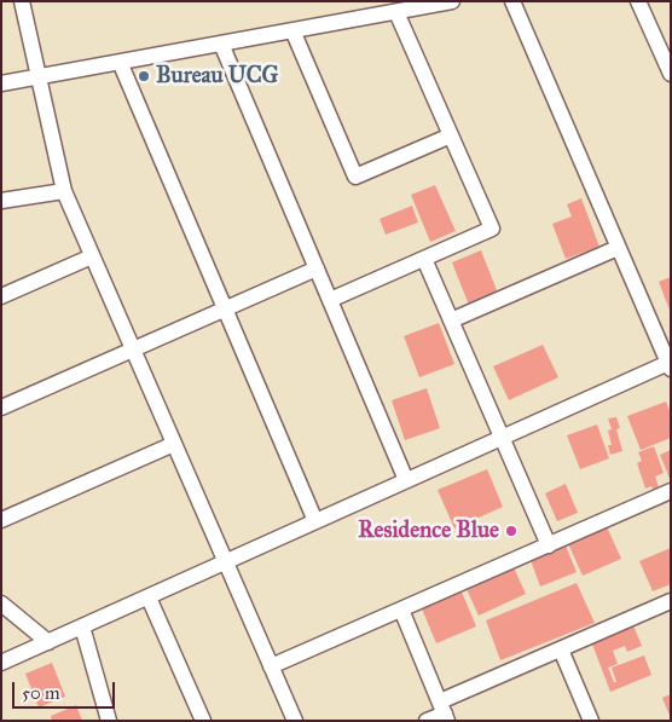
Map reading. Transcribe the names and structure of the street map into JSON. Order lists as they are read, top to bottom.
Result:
{
  "places": ["Bureau UCG", "Residence Blue"],
  "scale_bar": "50 m"
}
